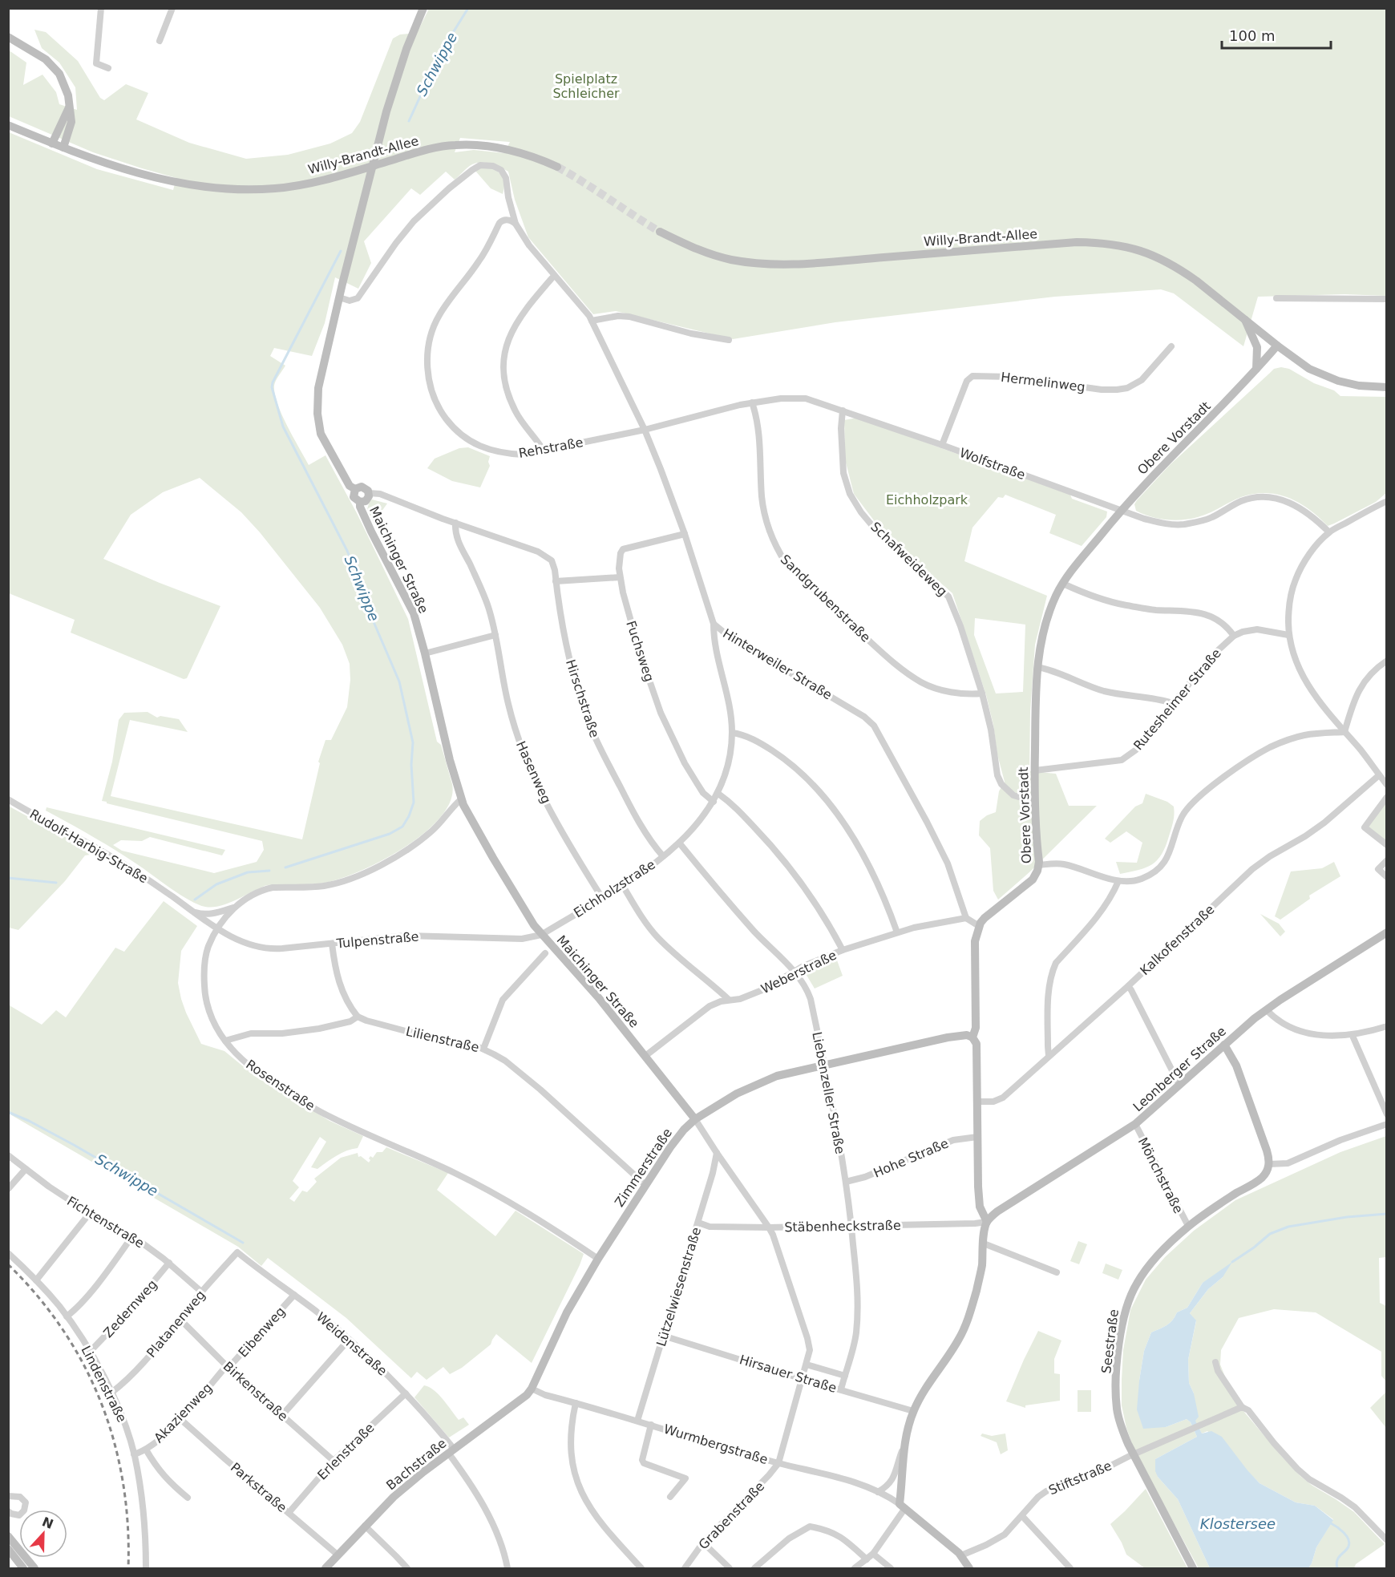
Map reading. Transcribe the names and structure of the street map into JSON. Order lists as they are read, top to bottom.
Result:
{
  "streets": {
    "main road": [
      "Willy-Brandt-Allee",
      "Obere Vorstadt",
      "Maichinger Straße",
      "Leonberger Straße",
      "Zimmerstraße",
      "Seestraße",
      "Bachstraße"
    ],
    "street": [
      "Hermelinweg",
      "Rehstraße",
      "Wolfstraße",
      "Schafweideweg",
      "Sandgrubenstraße",
      "Fuchsweg",
      "Hinterweiler Straße",
      "Hirschstraße",
      "Rutesheimer Straße",
      "Hasenweg",
      "Rudolf-Harbig-Straße",
      "Eichholzstraße",
      "Tulpenstraße",
      "Kalkofenstraße",
      "Weberstraße",
      "Lilienstraße",
      "Rosenstraße",
      "Liebenzeller Straße",
      "Hohe Straße",
      "Mönchstraße",
      "Fichtenstraße",
      "Stäbenheckstraße",
      "Lützelwiesenstraße",
      "Zedernweg",
      "Platanenweg",
      "Eibenweg",
      "Weidenstraße",
      "Hirsauer Straße",
      "Lindenstraße",
      "Birkenstraße",
      "Akazienweg",
      "Wurmbergstraße",
      "Erlenstraße",
      "Stiftstraße",
      "Parkstraße",
      "Grabenstraße"
    ]
  },
  "crossings": [
    ["Willy-Brandt-Allee", "Obere Vorstadt"],
    ["Willy-Brandt-Allee", "Maichinger Straße"],
    ["Hermelinweg", "Wolfstraße"],
    ["Obere Vorstadt", "Wolfstraße"],
    ["Obere Vorstadt", "Schafweideweg"],
    ["Obere Vorstadt", "Rutesheimer Straße"],
    ["Rehstraße", "Wolfstraße"],
    ["Rehstraße", "Hinterweiler Straße"],
    ["Wolfstraße", "Schafweideweg"],
    ["Wolfstraße", "Sandgrubenstraße"],
    ["Wolfstraße", "Hinterweiler Straße"],
    ["Schafweideweg", "Sandgrubenstraße"],
    ["Maichinger Straße", "Hinterweiler Straße"],
    ["Maichinger Straße", "Hirschstraße"],
    ["Maichinger Straße", "Eichholzstraße"],
    ["Maichinger Straße", "Tulpenstraße"],
    ["Maichinger Straße", "Weberstraße"],
    ["Maichinger Straße", "Rosenstraße"],
    ["Maichinger Straße", "Zimmerstraße"],
    ["Maichinger Straße", "Stäbenheckstraße"],
    ["Maichinger Straße", "Lützelwiesenstraße"],
    ["Maichinger Straße", "Hirsauer Straße"],
    ["Maichinger Straße", "Wurmbergstraße"],
    ["Maichinger Straße", "Grabenstraße"],
    ["Fuchsweg", "Hinterweiler Straße"],
    ["Fuchsweg", "Eichholzstraße"],
    ["Hinterweiler Straße", "Eichholzstraße"],
    ["Hinterweiler Straße", "Weberstraße"],
    ["Hirschstraße", "Hasenweg"],
    ["Hirschstraße", "Eichholzstraße"],
    ["Hasenweg", "Eichholzstraße"],
    ["Rudolf-Harbig-Straße", "Tulpenstraße"],
    ["Rudolf-Harbig-Straße", "Rosenstraße"],
    ["Eichholzstraße", "Tulpenstraße"],
    ["Eichholzstraße", "Liebenzeller Straße"],
    ["Tulpenstraße", "Rosenstraße"],
    ["Weberstraße", "Liebenzeller Straße"],
    ["Lilienstraße", "Zimmerstraße"],
    ["Leonberger Straße", "Mönchstraße"],
    ["Leonberger Straße", "Stäbenheckstraße"],
    ["Rosenstraße", "Zimmerstraße"],
    ["Liebenzeller Straße", "Hohe Straße"],
    ["Liebenzeller Straße", "Zimmerstraße"],
    ["Liebenzeller Straße", "Stäbenheckstraße"],
    ["Liebenzeller Straße", "Hirsauer Straße"],
    ["Zimmerstraße", "Wurmbergstraße"],
    ["Zimmerstraße", "Bachstraße"],
    ["Mönchstraße", "Seestraße"],
    ["Fichtenstraße", "Zedernweg"],
    ["Fichtenstraße", "Platanenweg"],
    ["Stäbenheckstraße", "Lützelwiesenstraße"],
    ["Lützelwiesenstraße", "Hirsauer Straße"],
    ["Lützelwiesenstraße", "Wurmbergstraße"],
    ["Zedernweg", "Lindenstraße"],
    ["Platanenweg", "Weidenstraße"],
    ["Platanenweg", "Lindenstraße"],
    ["Platanenweg", "Birkenstraße"],
    ["Eibenweg", "Weidenstraße"],
    ["Eibenweg", "Birkenstraße"],
    ["Eibenweg", "Akazienweg"],
    ["Seestraße", "Stiftstraße"],
    ["Weidenstraße", "Erlenstraße"],
    ["Weidenstraße", "Bachstraße"],
    ["Lindenstraße", "Akazienweg"],
    ["Birkenstraße", "Akazienweg"],
    ["Birkenstraße", "Erlenstraße"],
    ["Akazienweg", "Parkstraße"],
    ["Wurmbergstraße", "Bachstraße"],
    ["Wurmbergstraße", "Grabenstraße"],
    ["Erlenstraße", "Parkstraße"],
    ["Bachstraße", "Parkstraße"]
  ],
  "water": ["Schwippe", "Klostersee"],
  "parks": ["Spielplatz Schleicher", "Eichholzpark"],
  "scale_bar": "100 m",
  "north": "top"
}
